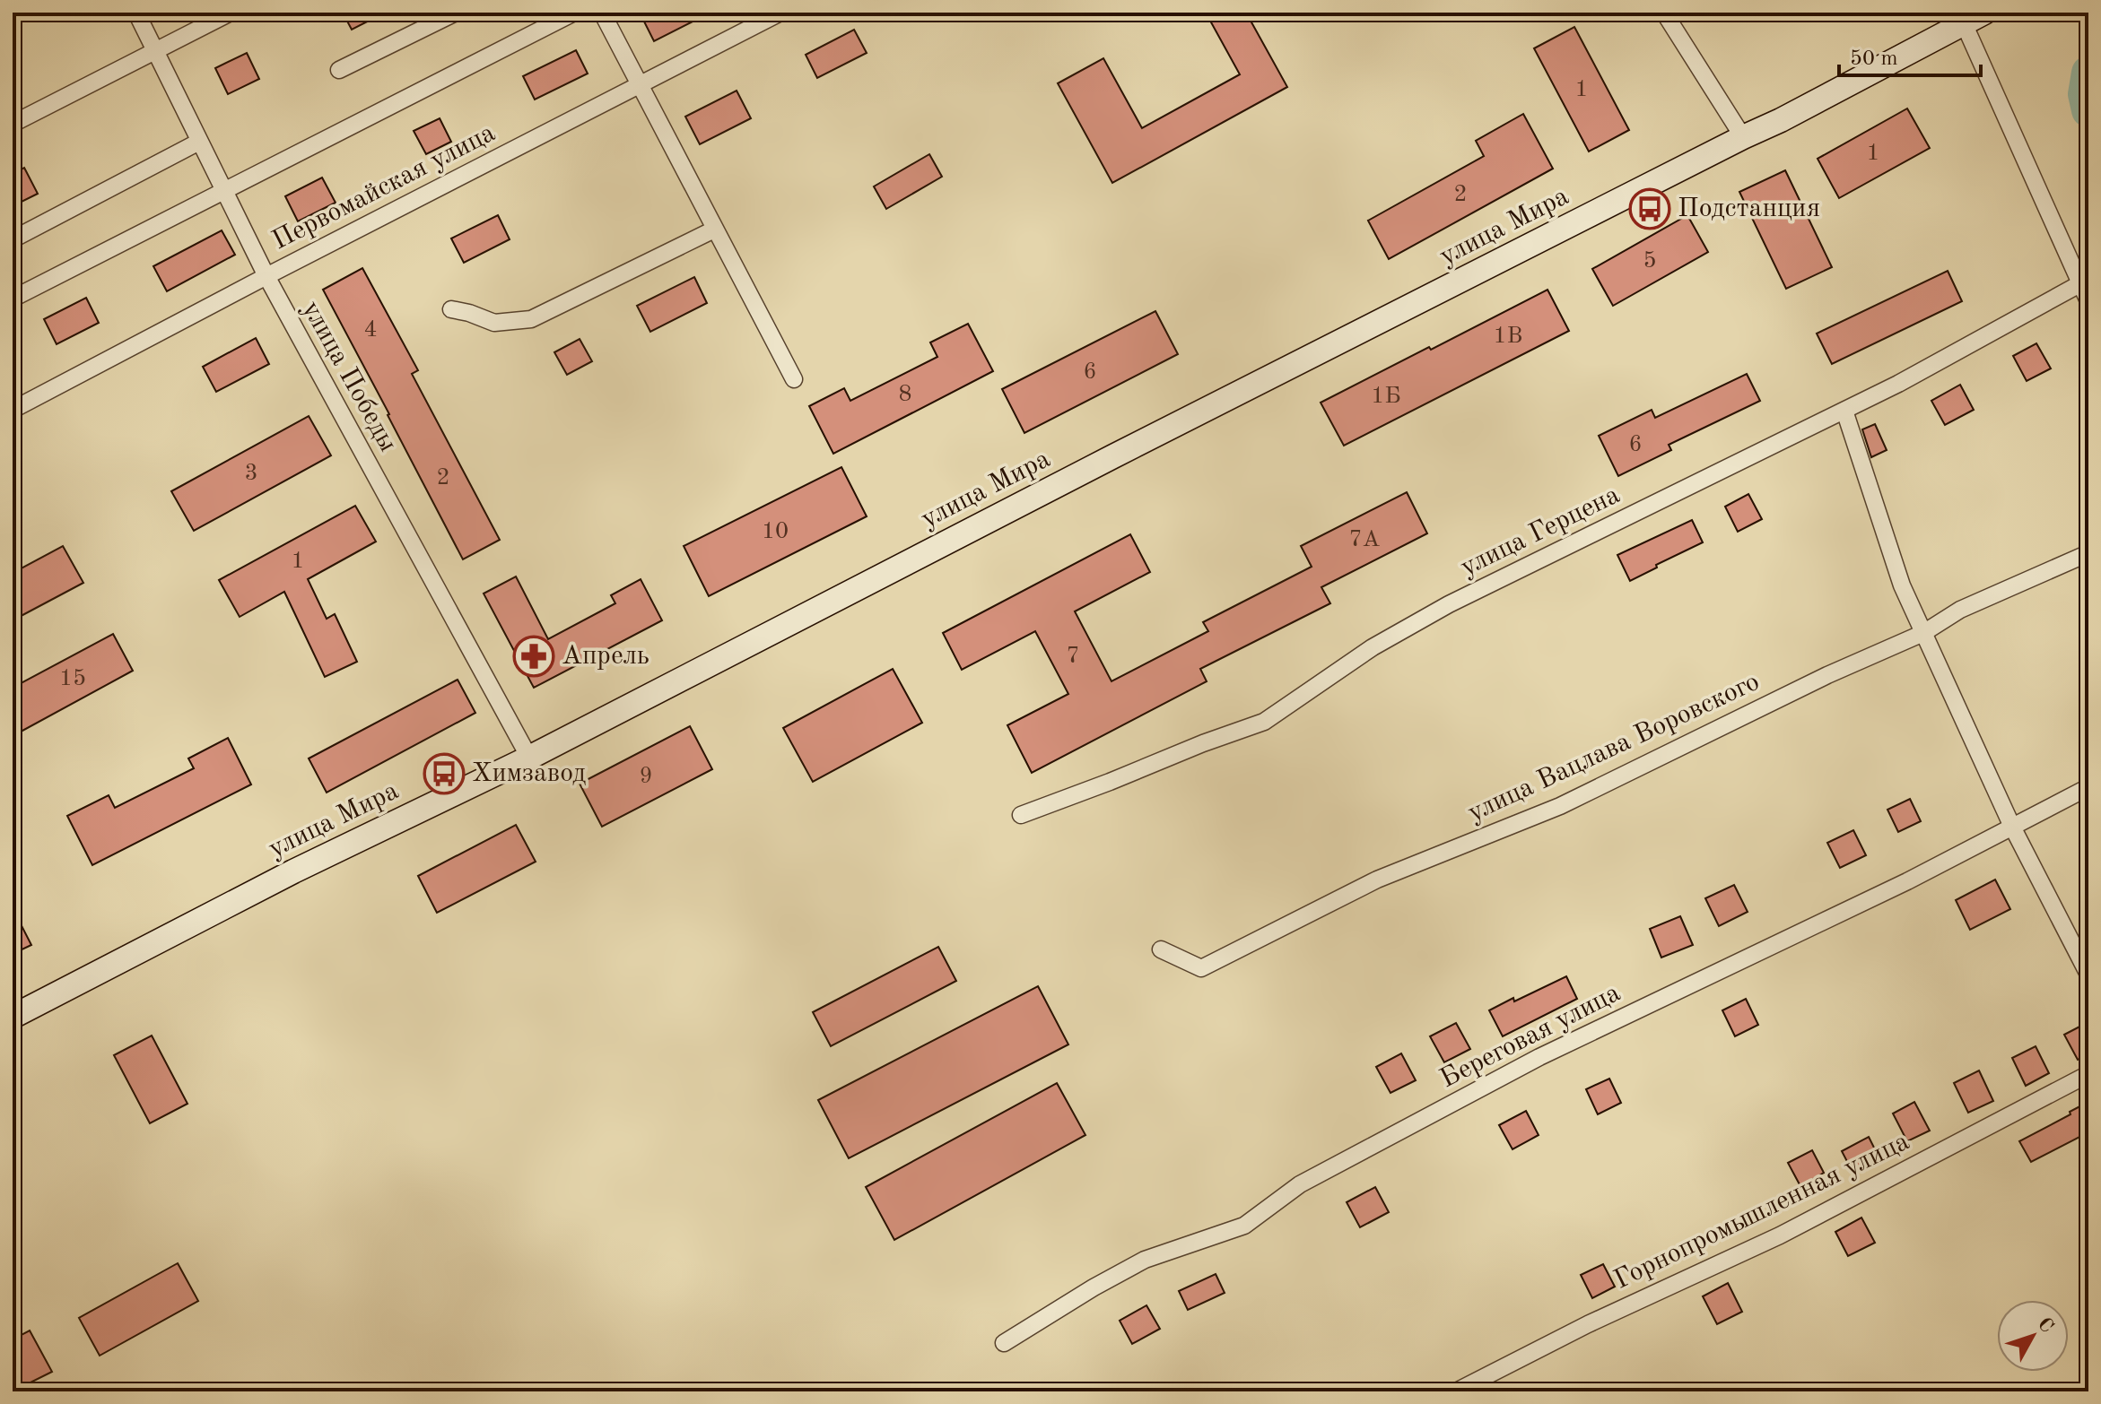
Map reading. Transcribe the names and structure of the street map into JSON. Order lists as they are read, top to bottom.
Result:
{
  "streets": {
    "main road": ["улица Мира"],
    "street": [
      "Первомайская улица",
      "улица Победы",
      "улица Герцена",
      "улица Вацлава Воровского",
      "Береговая улица",
      "Горнопромышленная улица"
    ]
  },
  "crossings": [
    ["Первомайская улица", "улица Победы"],
    ["улица Мира", "улица Победы"]
  ],
  "places": {
    "bus stop": ["Подстанция", "Химзавод"],
    "pharmacy": ["Апрель"]
  },
  "house_numbers": [
    "1",
    "1",
    "2",
    "5",
    "4",
    "1В",
    "6",
    "8",
    "1Б",
    "6",
    "3",
    "2",
    "10",
    "7А",
    "1",
    "7",
    "15",
    "9"
  ],
  "scale_bar": "50 m",
  "north": "top right"
}
